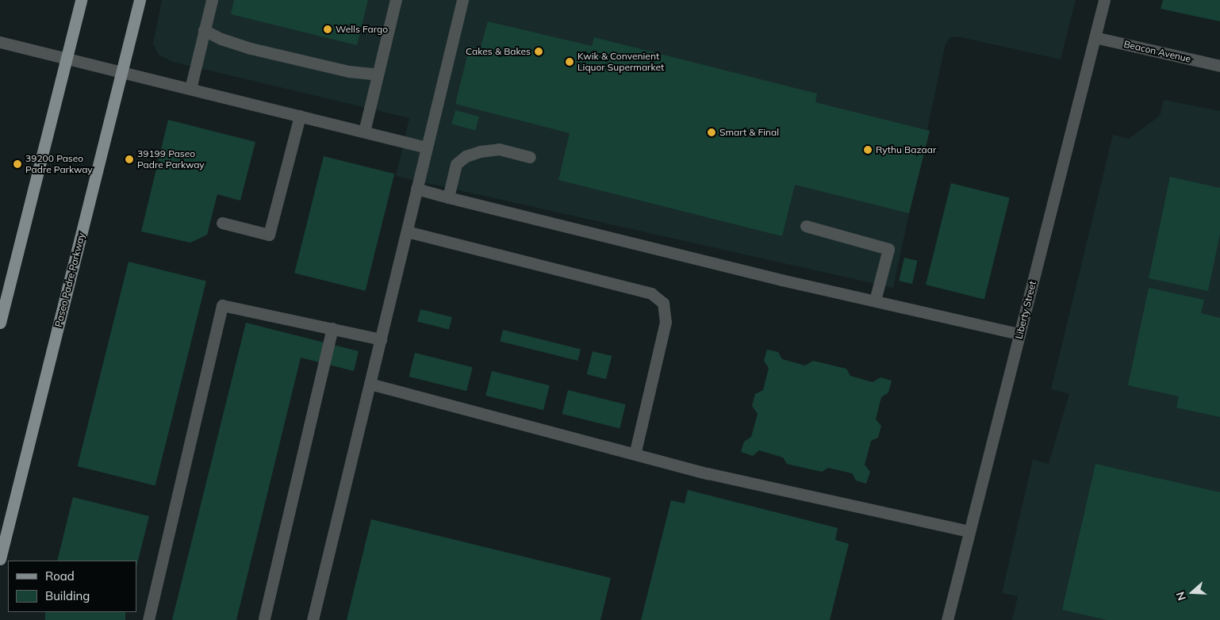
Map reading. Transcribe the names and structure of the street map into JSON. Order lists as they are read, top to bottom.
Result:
{
  "streets": {
    "main road": ["Paseo Padre Parkway"],
    "street": ["Beacon Avenue", "Liberty Street"]
  },
  "crossings": [
    ["Beacon Avenue", "Liberty Street"]
  ],
  "places": [
    "Wells Fargo",
    "Cakes & Bakes",
    "Kwik & Convenient Liquor Supermarket",
    "Smart & Final",
    "Rythu Bazaar",
    "39199 Paseo Padre Parkway",
    "39200 Paseo Padre Parkway"
  ],
  "legend": ["Road", "Building"],
  "north": "left"
}
